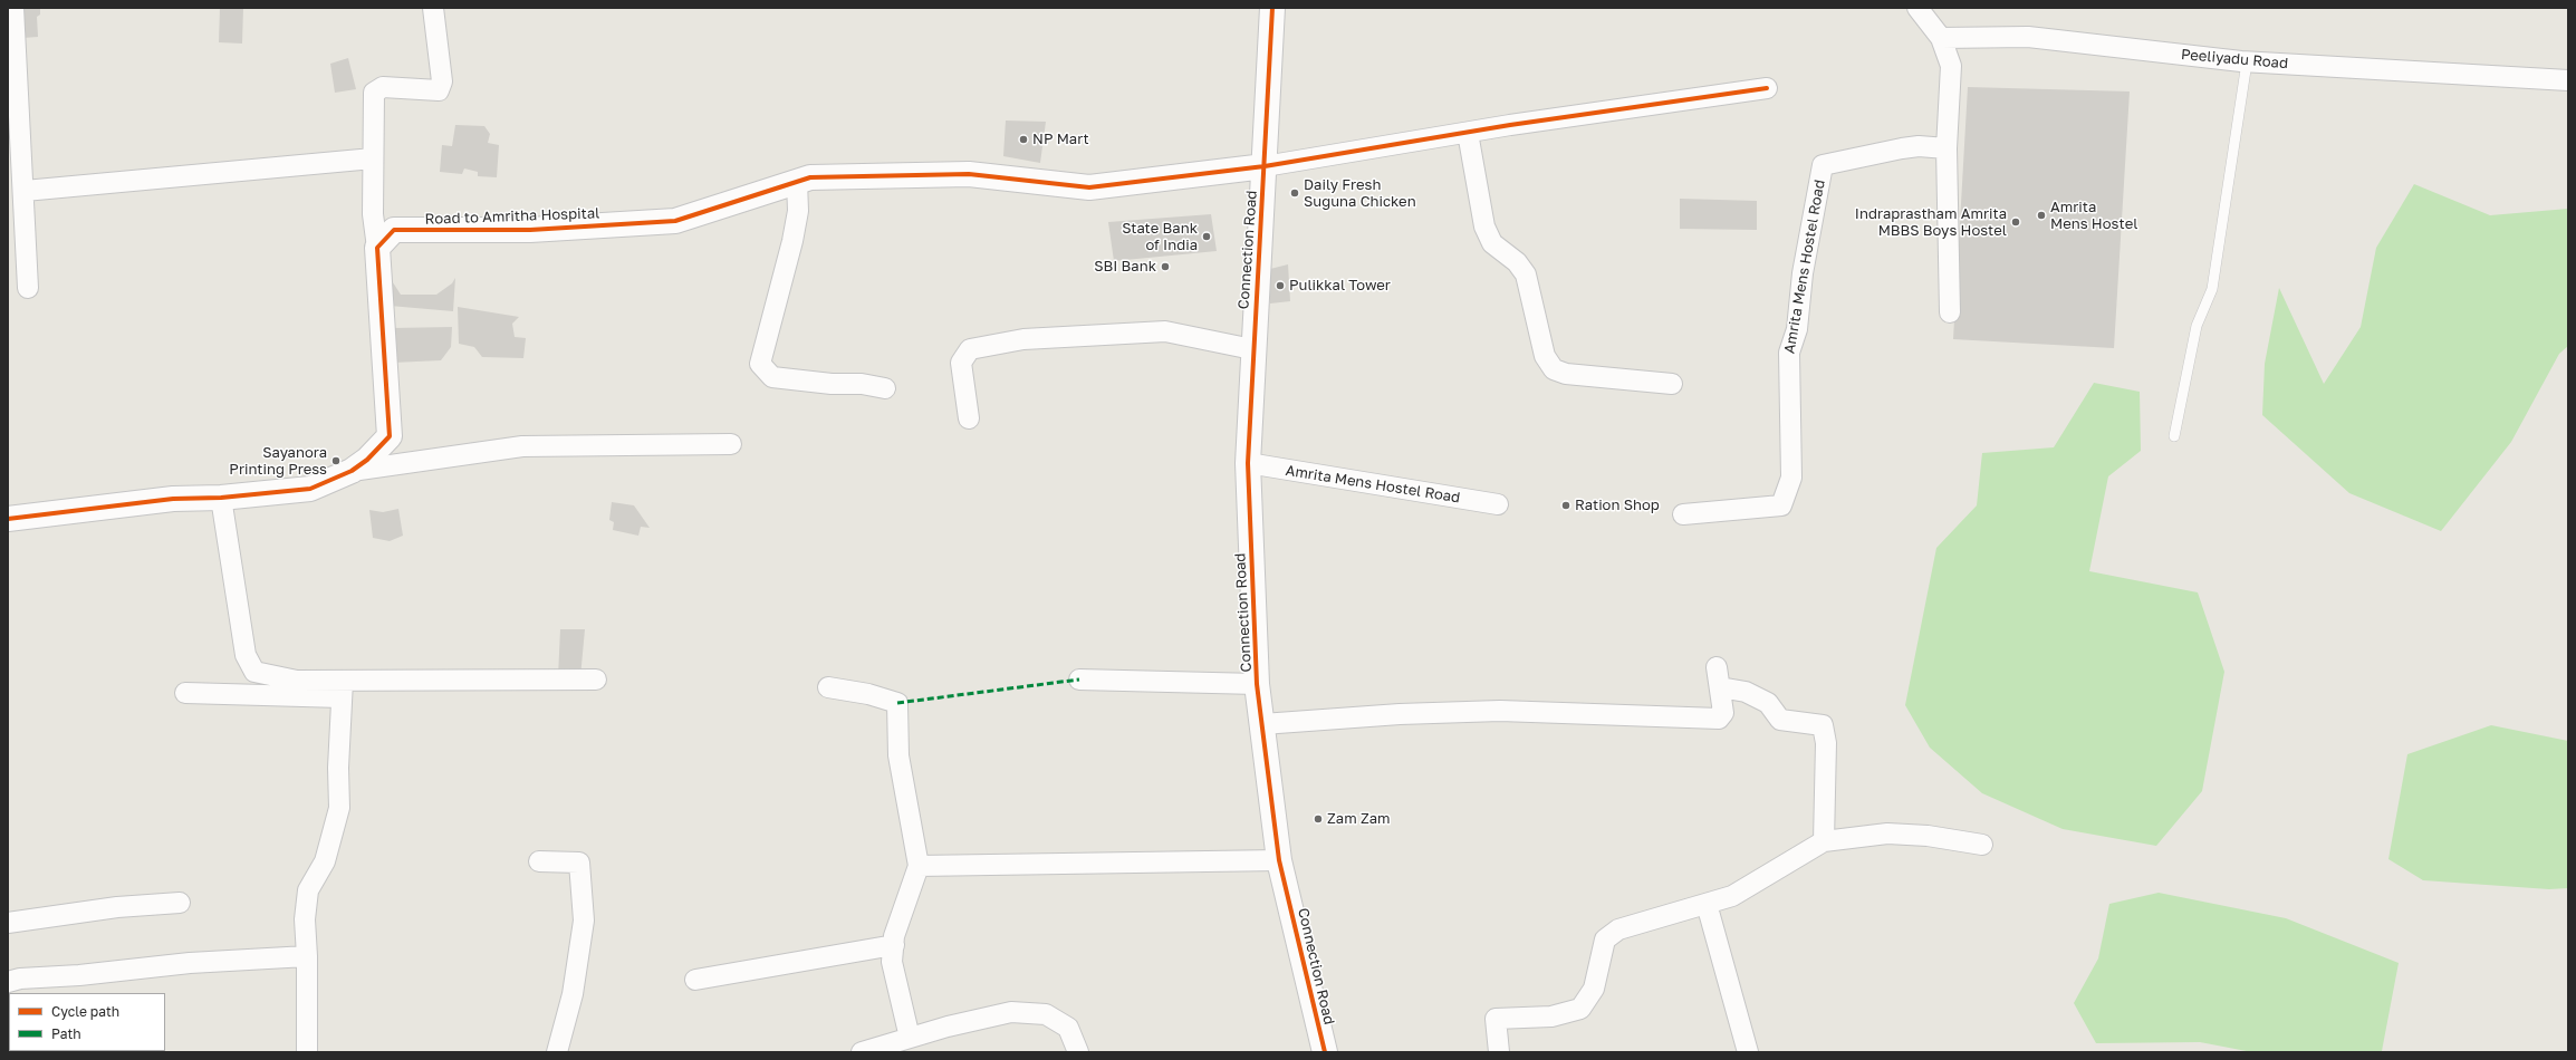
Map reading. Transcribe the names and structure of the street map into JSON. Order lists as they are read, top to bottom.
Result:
{
  "streets": {
    "street": [
      "Peeliyadu Road",
      "Road to Amritha Hospital",
      "Connection Road",
      "Amrita Mens Hostel Road"
    ]
  },
  "crossings": [
    ["Road to Amritha Hospital", "Connection Road"],
    ["Connection Road", "Amrita Mens Hostel Road"]
  ],
  "places": [
    "NP Mart",
    "Daily Fresh Suguna Chicken",
    "Amrita Mens Hostel",
    "Indraprastham Amrita MBBS Boys Hostel",
    "State Bank of India",
    "SBI Bank",
    "Pulikkal Tower",
    "Sayanora Printing Press",
    "Ration Shop",
    "Zam Zam"
  ],
  "legend": ["Cycle path", "Path"]
}
